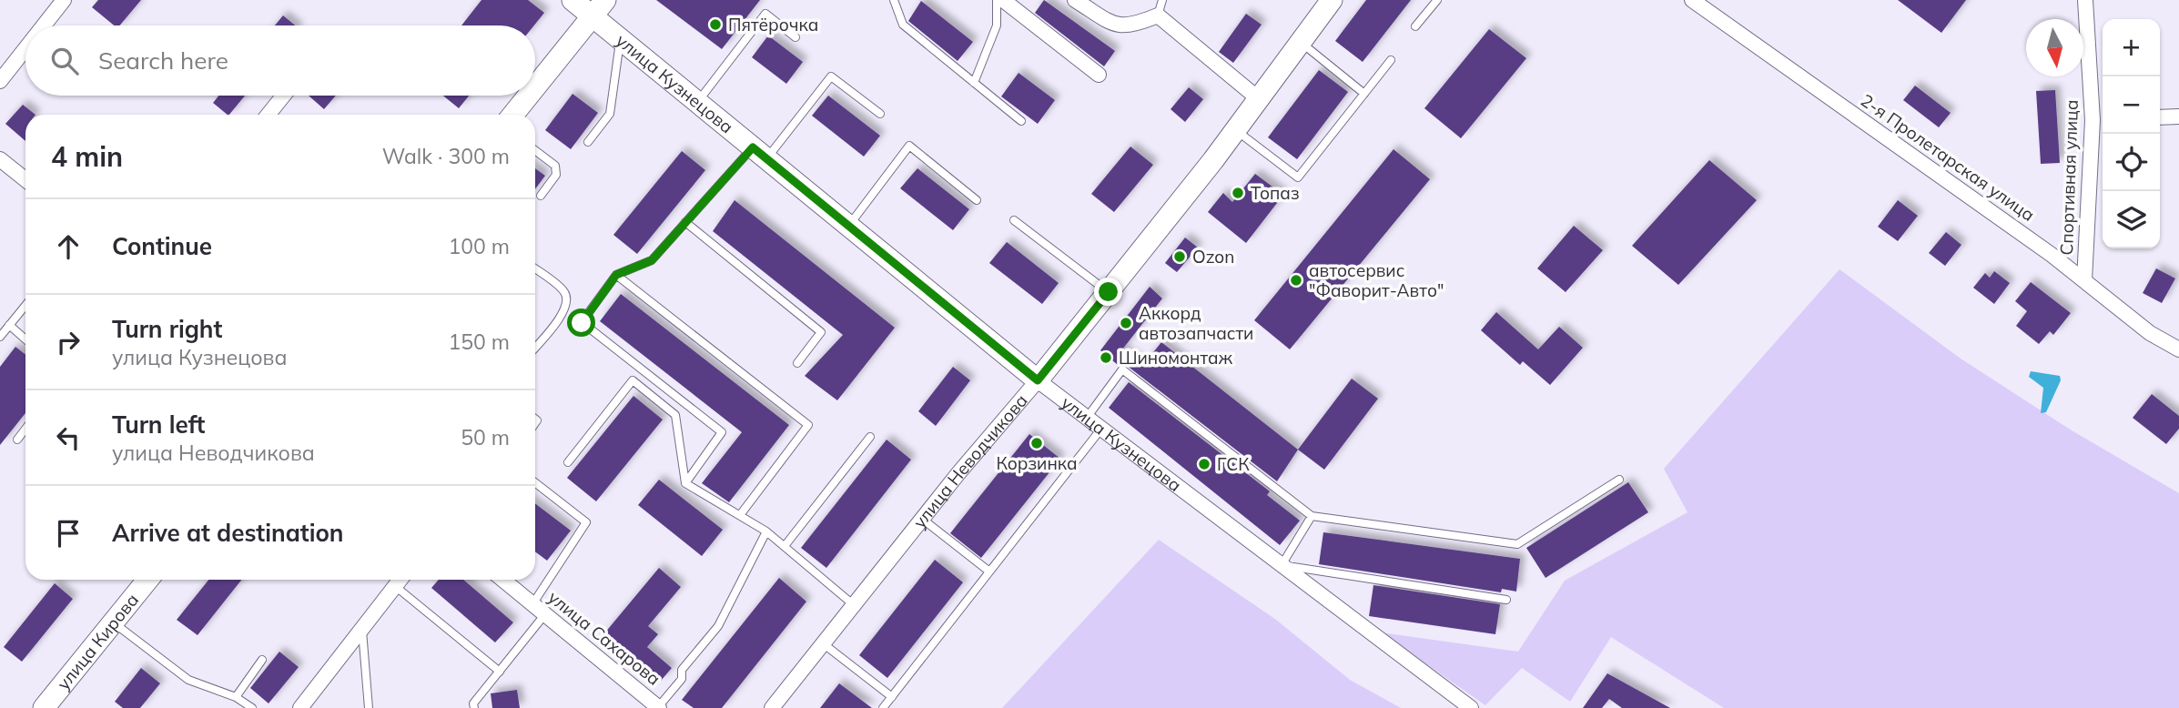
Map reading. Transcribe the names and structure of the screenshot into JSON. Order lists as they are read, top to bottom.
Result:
{
  "streets": {
    "main road": ["улица Кузнецова", "улица Неводчикова", "улица Кирова"],
    "street": ["2-я Пролетарская улица", "Спортивная улица", "улица Сахарова"]
  },
  "crossings": [
    ["улица Кузнецова", "улица Неводчикова"],
    ["2-я Пролетарская улица", "Спортивная улица"]
  ],
  "places": [
    "Пятёрочка",
    "Топаз",
    "Ozon",
    "автосервис \"Фаворит-Авто\"",
    "Аккорд автозапчасти",
    "Шиномонтаж",
    "Корзинка",
    "ГСК"
  ],
  "north": "bottom",
  "page": {
    "map_buttons": ["+", "−"],
    "search": "Search here",
    "heading": ["4 min", "Walk · 300 m"],
    "list": [
      ["Continue", "100 m"],
      ["Turn right", "улица Кузнецова", "150 m"],
      ["Turn left", "улица Неводчикова", "50 m"],
      "Arrive at destination"
    ]
  }
}
